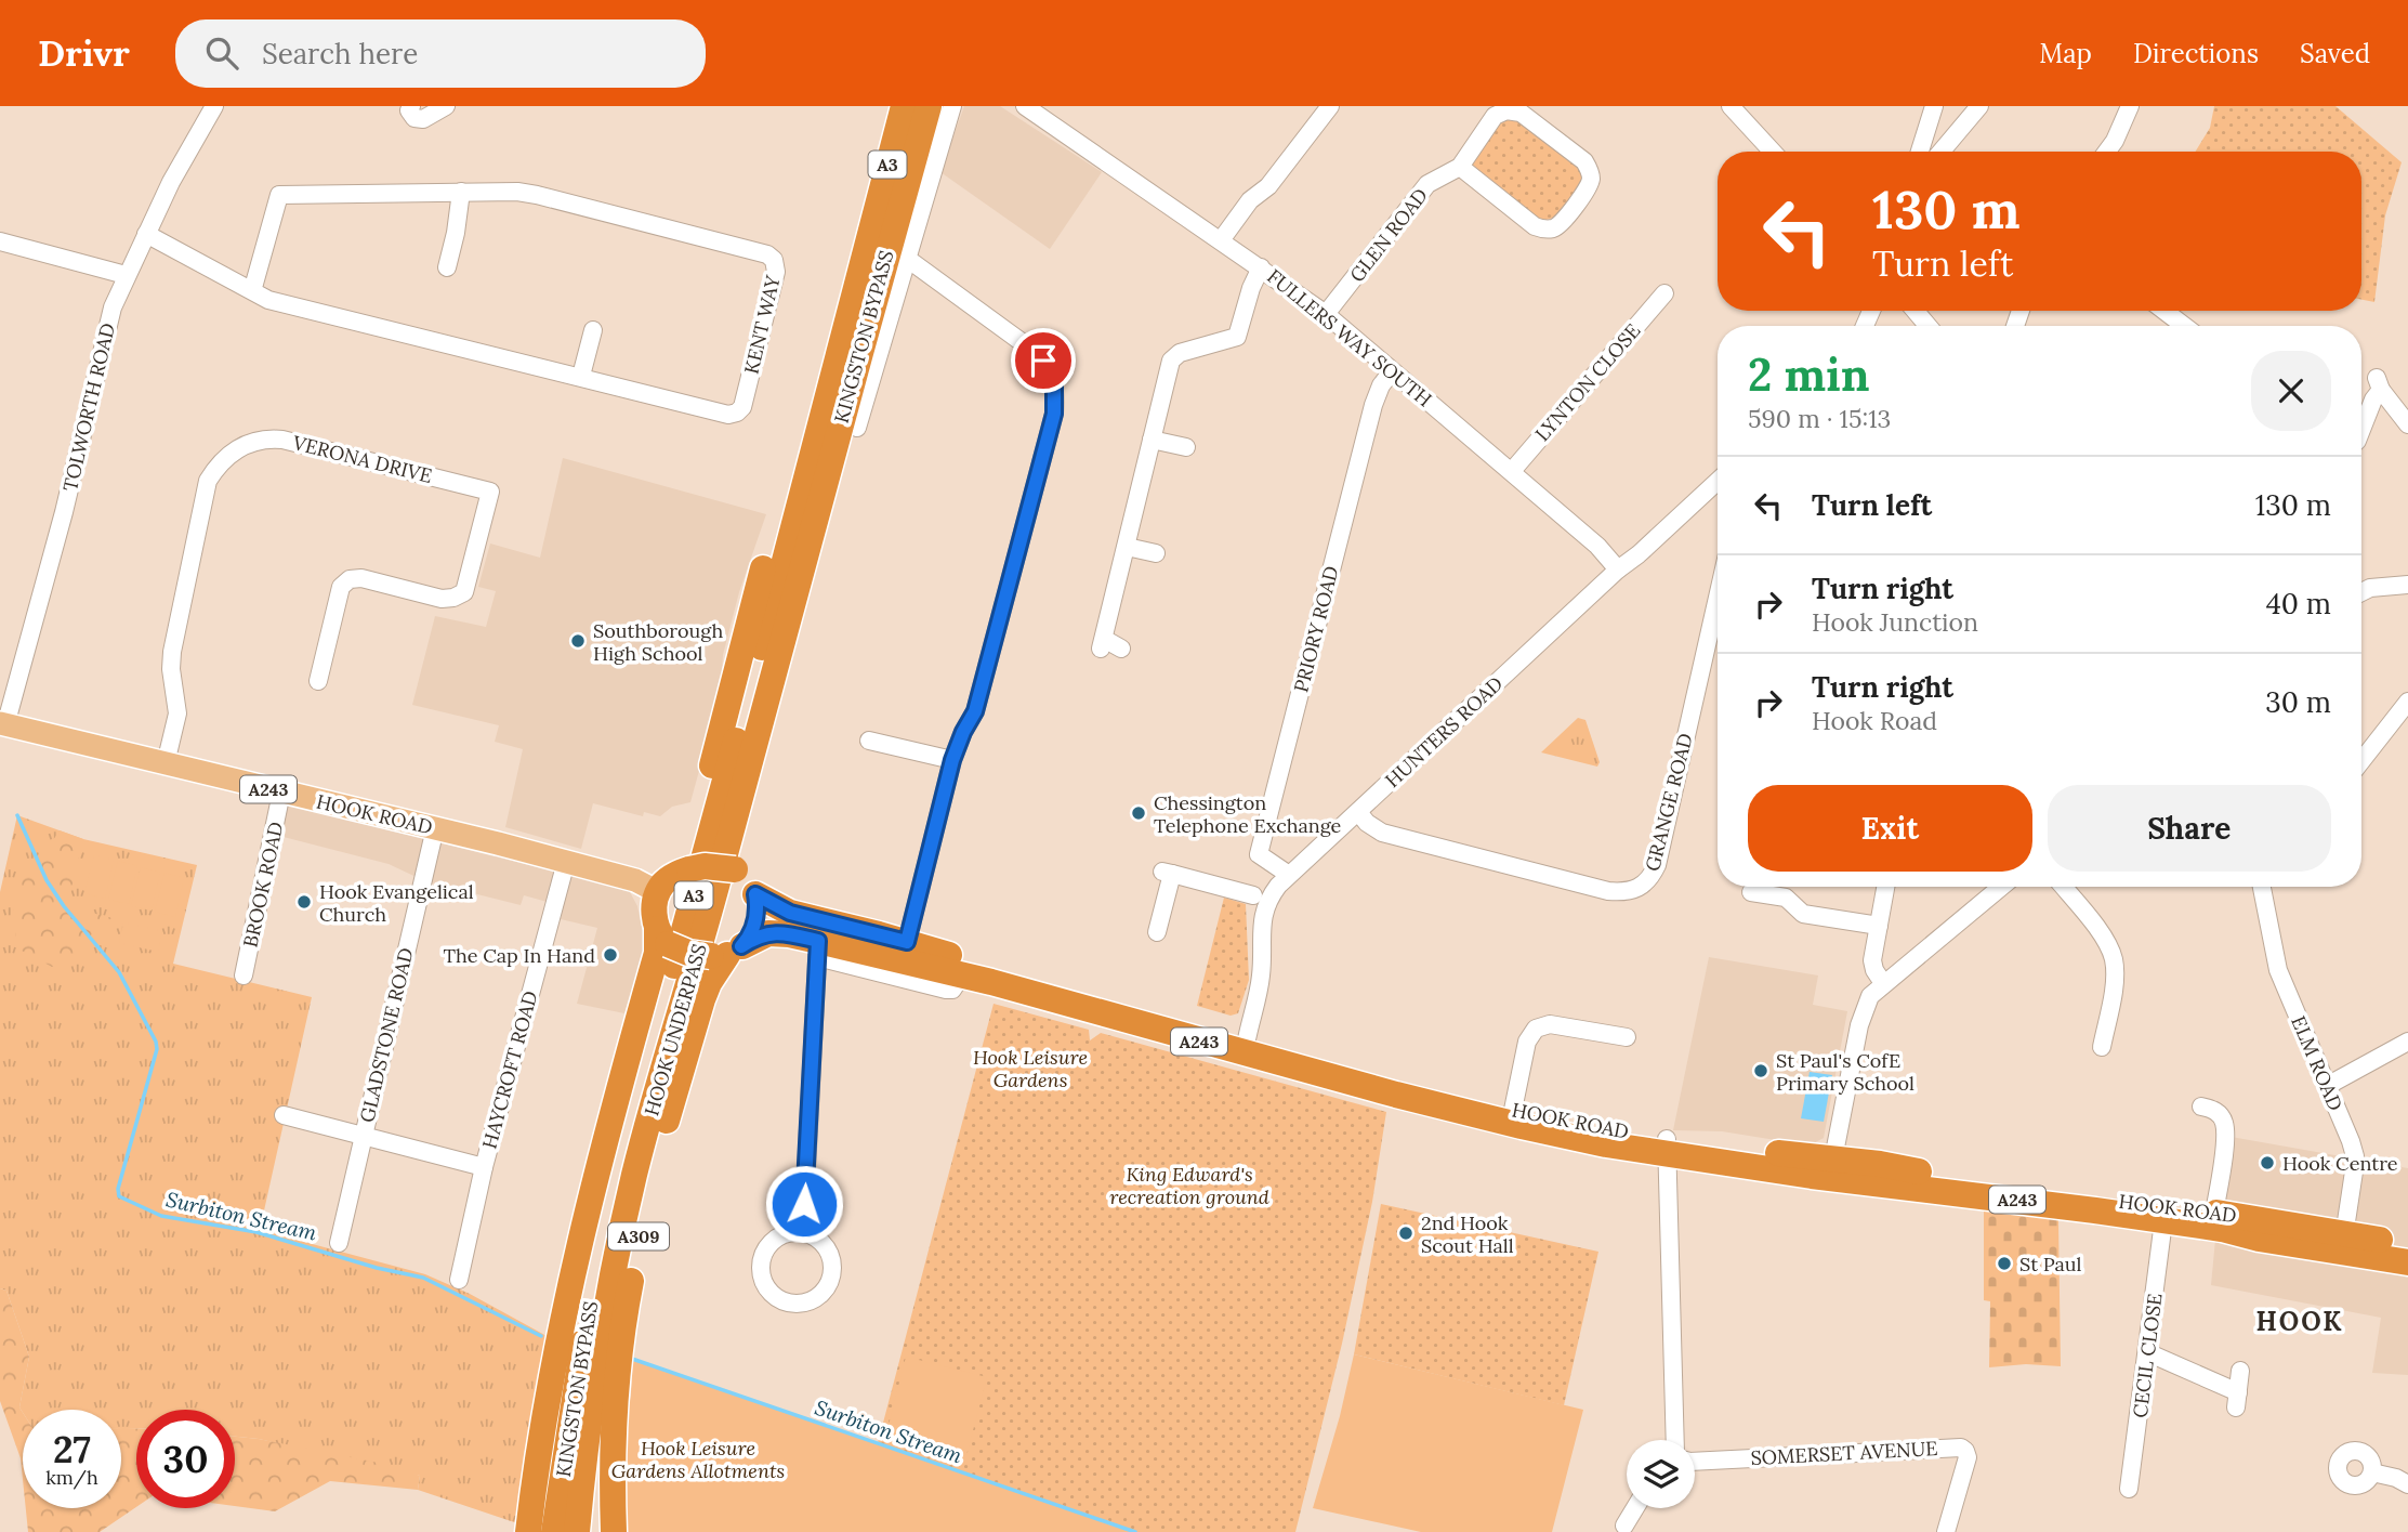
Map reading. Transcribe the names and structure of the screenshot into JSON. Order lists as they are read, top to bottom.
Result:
{
  "streets": {
    "highway": [
      "A3",
      "KINGSTON BYPASS",
      "A243",
      "HOOK ROAD",
      "HOOK UNDERPASS",
      "A309"
    ],
    "street": [
      "GLEN ROAD",
      "KENT WAY",
      "FULLERS WAY SOUTH",
      "LYNTON CLOSE",
      "TOLWORTH ROAD",
      "VERONA DRIVE",
      "PRIORY ROAD",
      "HUNTERS ROAD",
      "GRANGE ROAD",
      "BROOK ROAD",
      "GLADSTONE ROAD",
      "ELM ROAD",
      "HAYCROFT ROAD",
      "CECIL CLOSE",
      "SOMERSET AVENUE"
    ]
  },
  "crossings": [
    ["A3", "HOOK UNDERPASS"],
    ["GLEN ROAD", "FULLERS WAY SOUTH"],
    ["KENT WAY", "TOLWORTH ROAD"],
    ["KINGSTON BYPASS", "HOOK UNDERPASS"],
    ["FULLERS WAY SOUTH", "LYNTON CLOSE"],
    ["FULLERS WAY SOUTH", "PRIORY ROAD"],
    ["FULLERS WAY SOUTH", "HUNTERS ROAD"],
    ["TOLWORTH ROAD", "HOOK ROAD"],
    ["VERONA DRIVE", "HOOK ROAD"],
    ["PRIORY ROAD", "HUNTERS ROAD"],
    ["HUNTERS ROAD", "GRANGE ROAD"],
    ["HUNTERS ROAD", "HOOK ROAD"],
    ["A243", "HOOK ROAD"],
    ["A243", "A309"],
    ["HOOK ROAD", "BROOK ROAD"],
    ["HOOK ROAD", "GLADSTONE ROAD"],
    ["HOOK ROAD", "ELM ROAD"],
    ["HOOK ROAD", "HAYCROFT ROAD"],
    ["HOOK ROAD", "A309"],
    ["HOOK ROAD", "CECIL CLOSE"]
  ],
  "districts": ["HOOK"],
  "water": ["Surbiton Stream"],
  "parks": ["Hook Leisure Gardens", "King Edward's recreation ground", "Hook Leisure Gardens Allotments"],
  "places": [
    "Southborough High School",
    "Chessington Telephone Exchange",
    "Hook Evangelical Church",
    "The Cap In Hand",
    "St Paul's CofE Primary School",
    "Hook Centre",
    "2nd Hook Scout Hall",
    "St Paul"
  ],
  "page": {
    "header": "Drivr",
    "search": "Search here",
    "nav": ["Map", "Directions", "Saved"],
    "turn": ["130 m", "Turn left"],
    "heading": ["2 min", "590 m · 15:13"],
    "list": [
      {
        "name": "Turn left",
        "value": "130 m"
      },
      {
        "name": "Turn right",
        "note": "Hook Junction",
        "value": "40 m"
      },
      {
        "name": "Turn right",
        "note": "Hook Road",
        "value": "30 m"
      }
    ],
    "buttons": ["Exit", "Share"],
    "speed": "27 km/h",
    "limit": "30"
  }
}
